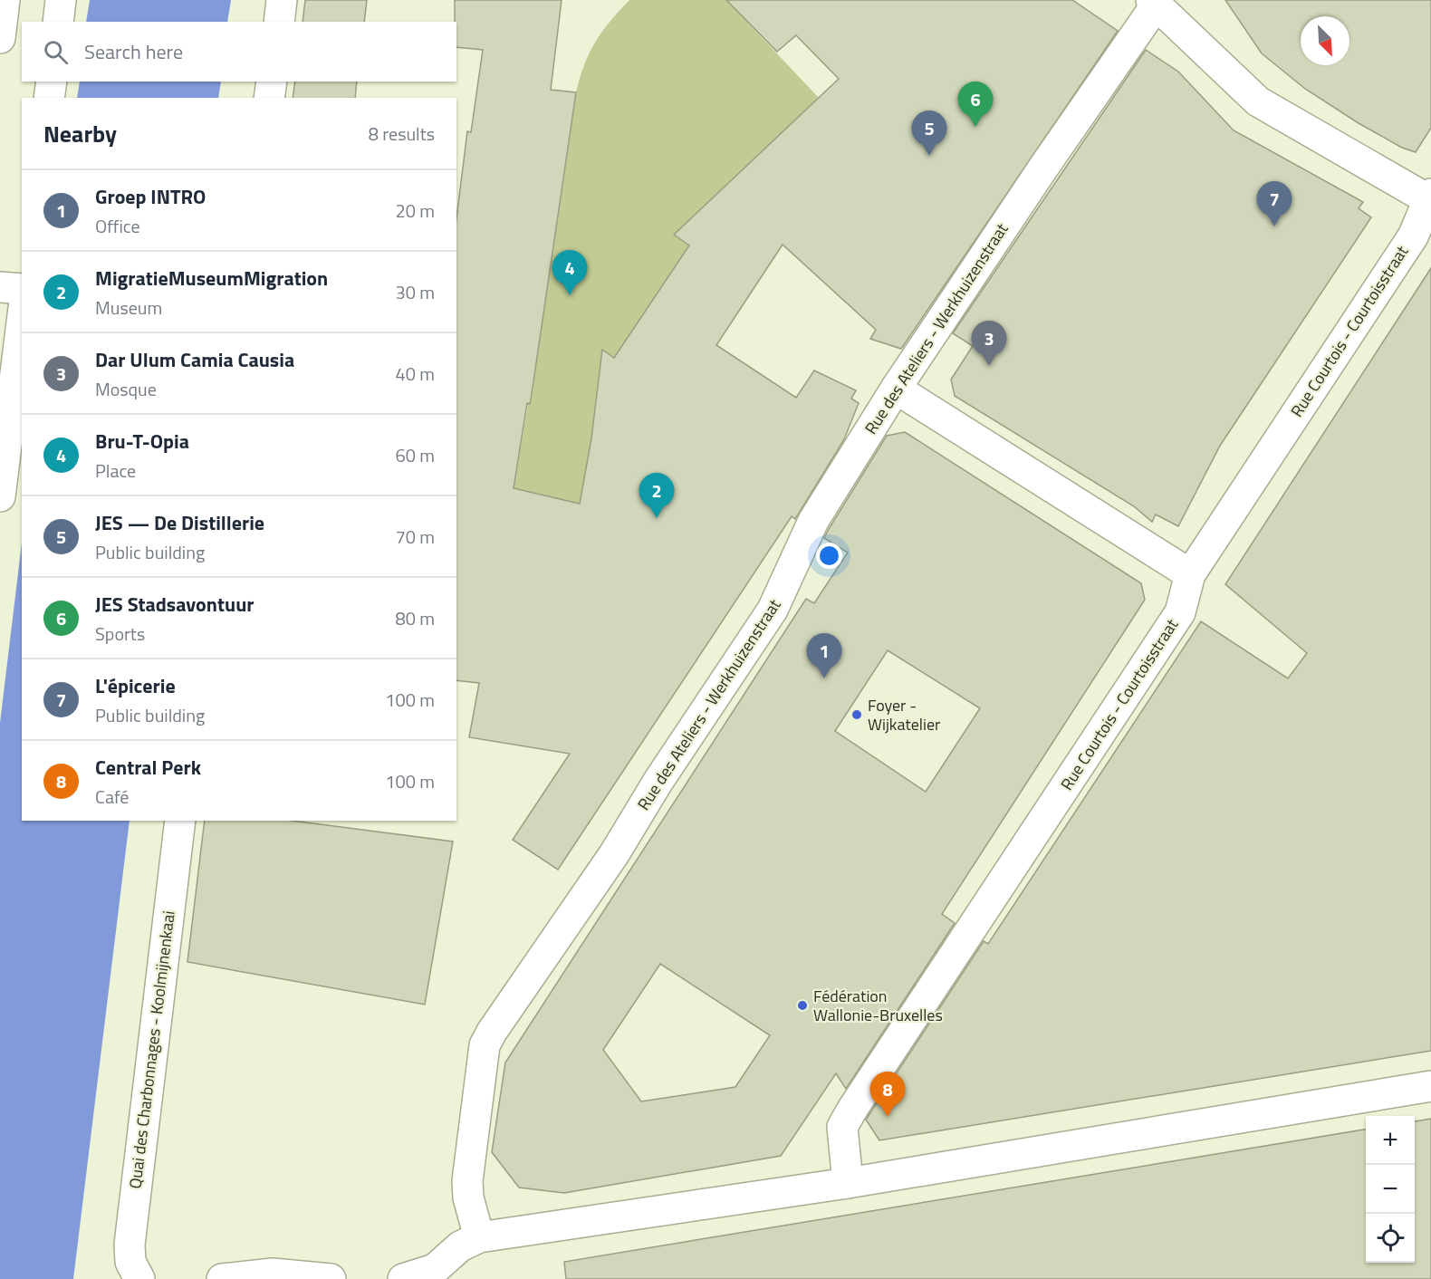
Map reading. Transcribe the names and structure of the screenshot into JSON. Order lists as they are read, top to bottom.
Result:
{
  "streets": {
    "street": ["Rue des Ateliers - Werkhuizenstraat", "Rue Courtois - Courtoisstraat", "Quai des Charbonnages - Koolmijnenkaai"]
  },
  "places": ["Foyer - Wijkatelier", "Fédération Wallonie-Bruxelles"],
  "north": "bottom right",
  "page": {
    "search": "Search here",
    "pins": [
      "6",
      "5",
      "7",
      "4",
      "3",
      "2",
      "1",
      "8"
    ],
    "heading": ["Nearby", "8 results"],
    "list": [
      {
        "mark": "1",
        "name": "Groep INTRO",
        "note": "Office",
        "value": "20 m"
      },
      {
        "mark": "2",
        "name": "MigratieMuseumMigration",
        "note": "Museum",
        "value": "30 m"
      },
      {
        "mark": "3",
        "name": "Dar Ulum Camia Causia",
        "note": "Mosque",
        "value": "40 m"
      },
      {
        "mark": "4",
        "name": "Bru-T-Opia",
        "note": "Place",
        "value": "60 m"
      },
      {
        "mark": "5",
        "name": "JES — De Distillerie",
        "note": "Public building",
        "value": "70 m"
      },
      {
        "mark": "6",
        "name": "JES Stadsavontuur",
        "note": "Sports",
        "value": "80 m"
      },
      {
        "mark": "7",
        "name": "L'épicerie",
        "note": "Public building",
        "value": "100 m"
      },
      {
        "mark": "8",
        "name": "Central Perk",
        "note": "Café",
        "value": "100 m"
      }
    ],
    "map_buttons": ["+", "−"]
  }
}
